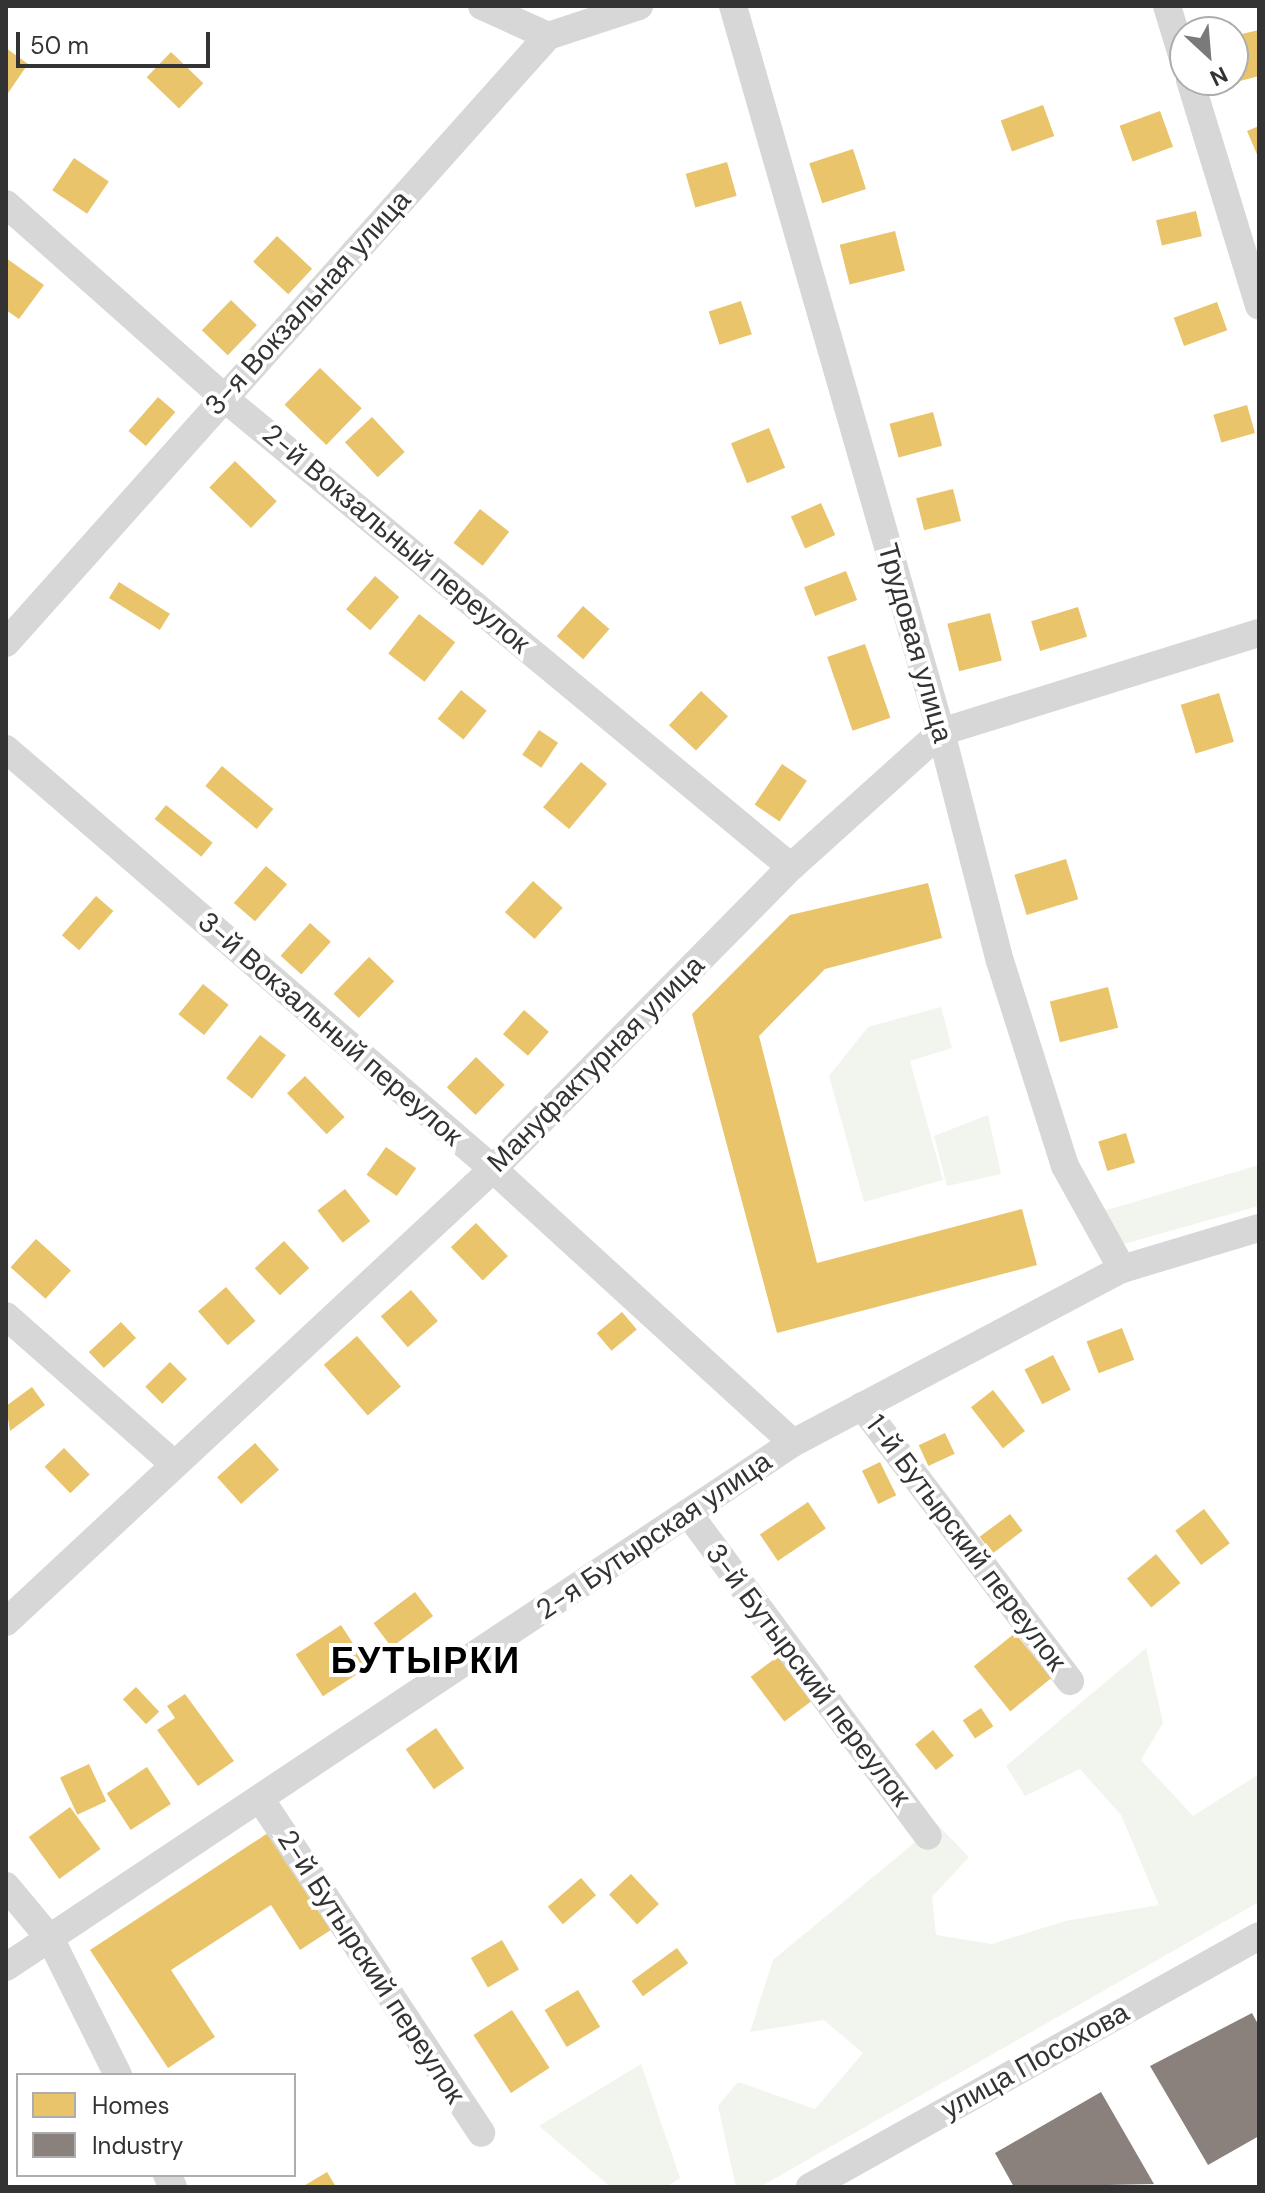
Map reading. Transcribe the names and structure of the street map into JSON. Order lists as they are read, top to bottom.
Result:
{
  "streets": {
    "street": [
      "3-я Вокзальная улица",
      "2-й Вокзальный переулок",
      "Трудовая улица",
      "3-й Вокзальный переулок",
      "Мануфактурная улица",
      "2-я Бутырская улица",
      "1-й Бутырский переулок",
      "3-й Бутырский переулок",
      "2-й Бутырский переулок",
      "улица Посохова"
    ]
  },
  "crossings": [
    ["3-я Вокзальная улица", "2-й Вокзальный переулок"],
    ["2-й Вокзальный переулок", "Мануфактурная улица"],
    ["Трудовая улица", "Мануфактурная улица"],
    ["Трудовая улица", "2-я Бутырская улица"],
    ["3-й Вокзальный переулок", "Мануфактурная улица"],
    ["3-й Вокзальный переулок", "2-я Бутырская улица"],
    ["2-я Бутырская улица", "1-й Бутырский переулок"],
    ["2-я Бутырская улица", "3-й Бутырский переулок"],
    ["2-я Бутырская улица", "2-й Бутырский переулок"]
  ],
  "districts": ["БУТЫРКИ"],
  "legend": ["Homes", "Industry"],
  "scale_bar": "50 m",
  "north": "bottom right"
}
